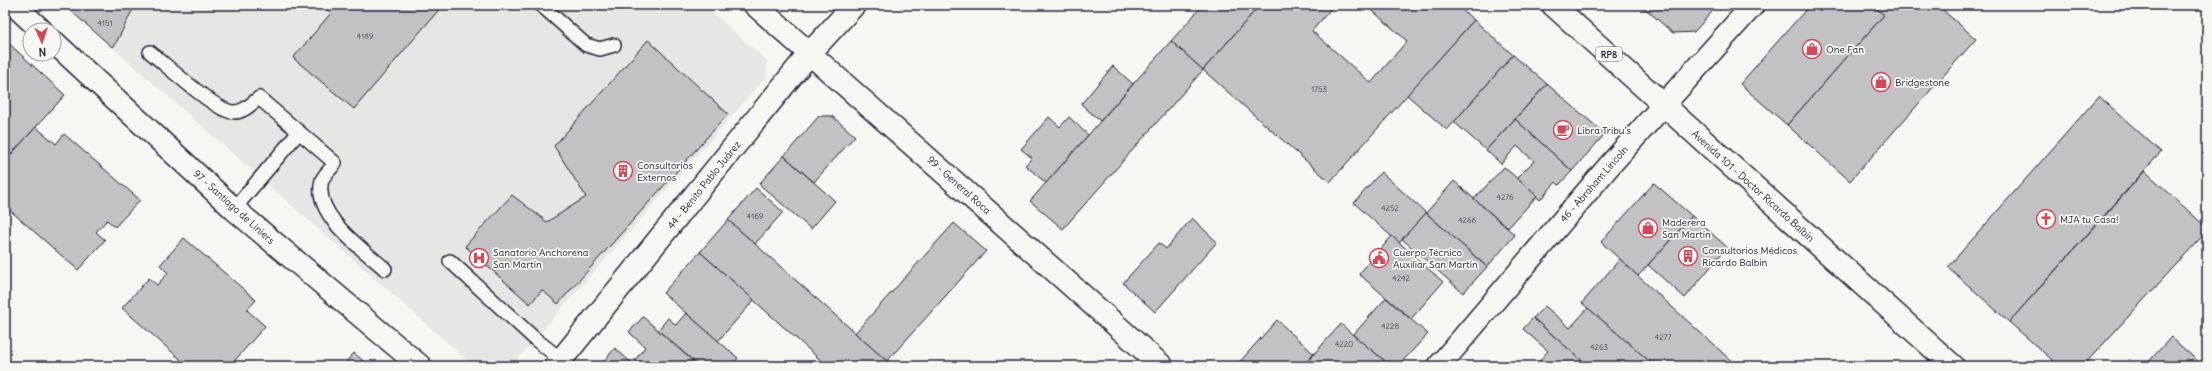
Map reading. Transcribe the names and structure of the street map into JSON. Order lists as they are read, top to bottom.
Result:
{
  "streets": {
    "street": [
      "RP8",
      "46 - Abraham Lincoln",
      "44 - Benito Pablo Juárez",
      "99 - General Roca",
      "Avenida 101 - Doctor Ricardo Balbín",
      "97 - Santiago de Liniers"
    ]
  },
  "crossings": [
    ["46 - Abraham Lincoln", "Avenida 101 - Doctor Ricardo Balbín"],
    ["44 - Benito Pablo Juárez", "99 - General Roca"]
  ],
  "places": {
    "shop": ["One Fan", "Bridgestone", "Maderera San Martín"],
    "cafe": ["Libra Tribu's"],
    "building": ["Consultorios Externos", "Consultorios Médicos Ricardo Balbin"],
    "church": ["MJA tu Casa!"],
    "hospital": ["Sanatorio Anchorena San Martín"],
    "public building": ["Cuerpo Técnico Auxiliar San Martín"]
  },
  "house_numbers": [
    "4151",
    "4189",
    "1753",
    "4276",
    "4252",
    "4169",
    "4266",
    "4242",
    "4228",
    "4277",
    "4220",
    "4263"
  ],
  "north": "bottom"
}
